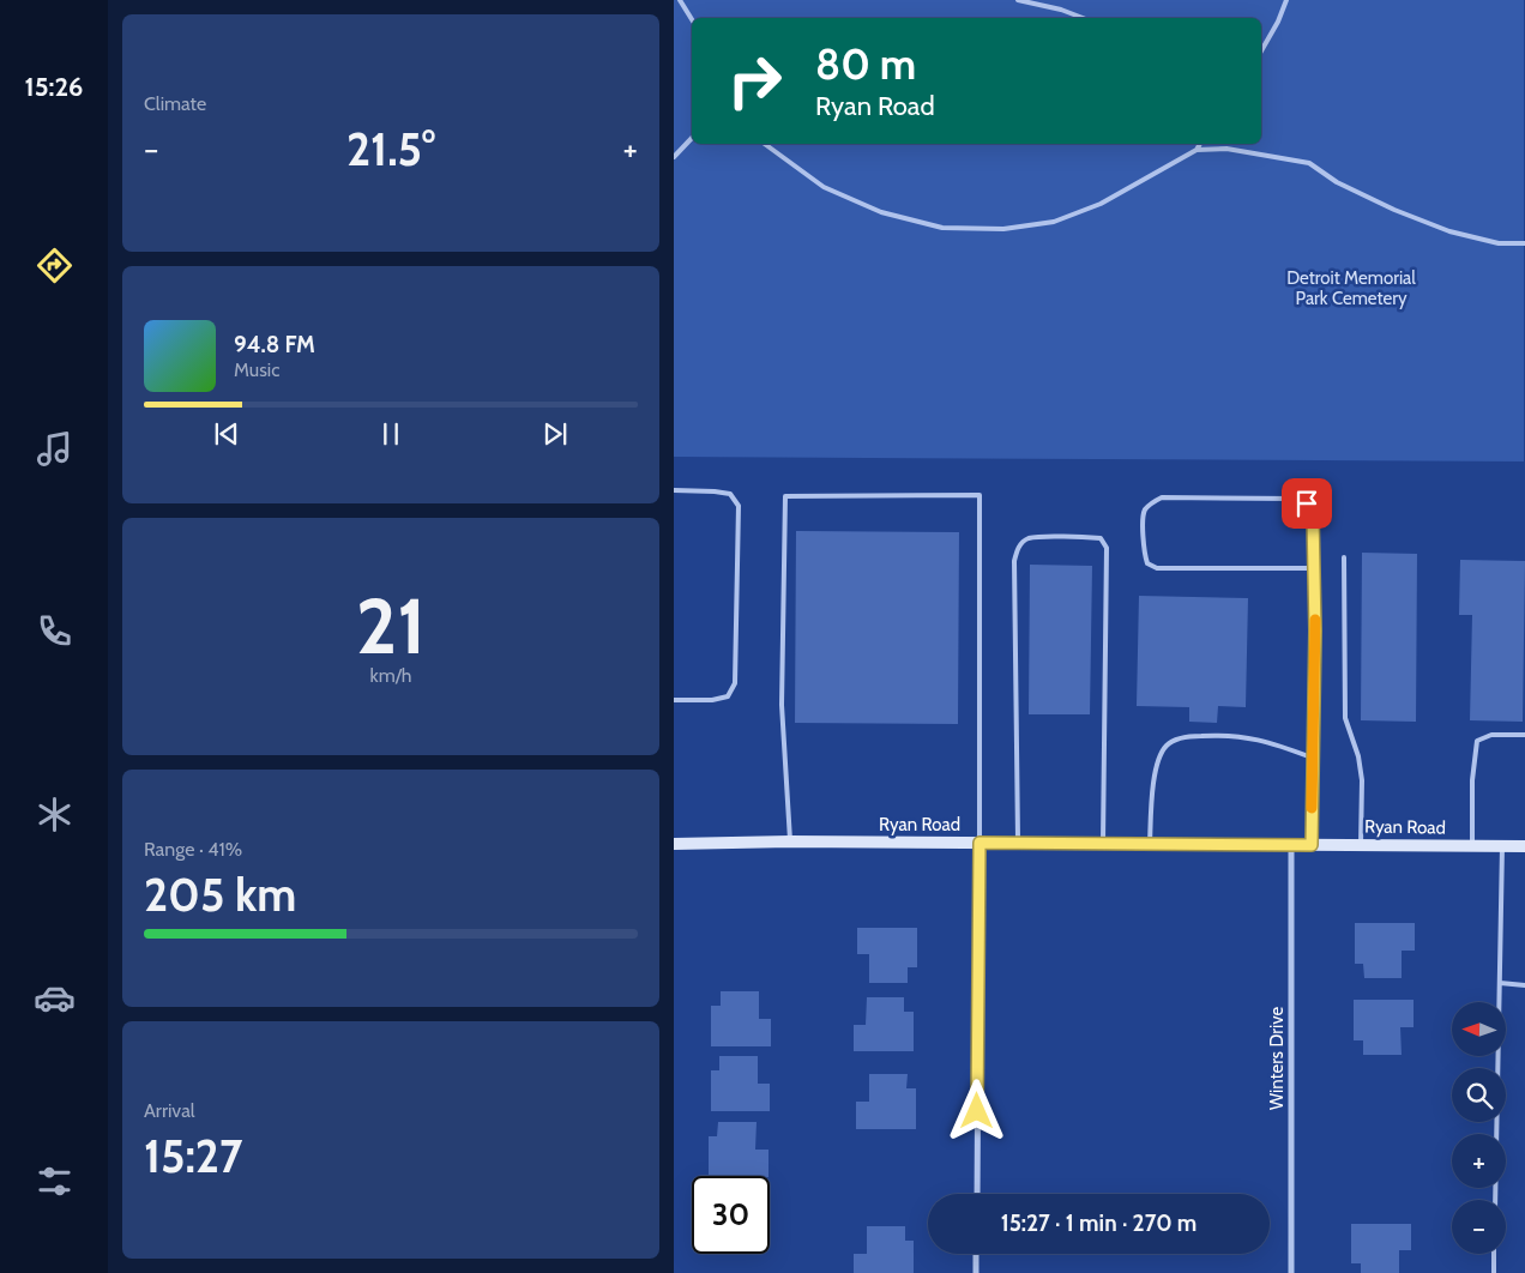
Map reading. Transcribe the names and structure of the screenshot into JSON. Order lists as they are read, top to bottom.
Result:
{
  "streets": {
    "main road": ["Ryan Road"],
    "street": ["Winters Drive"]
  },
  "crossings": [
    ["Ryan Road", "Winters Drive"]
  ],
  "parks": ["Detroit Memorial Park Cemetery"],
  "north": "left",
  "page": {
    "tabs": "15:26",
    "tile": [
      "Climate",
      ["21", "km/h"],
      ["Range · 41%", "205 km"],
      ["Arrival", "15:27"]
    ],
    "turn": ["80 m", "Ryan Road"],
    "heat": ["−", "21.5°", "+"],
    "song": ["94.8 FM", "Music"],
    "map_buttons": ["+", "−"],
    "limit": "30",
    "trip": "15:27 · 1 min · 270 m"
  }
}
